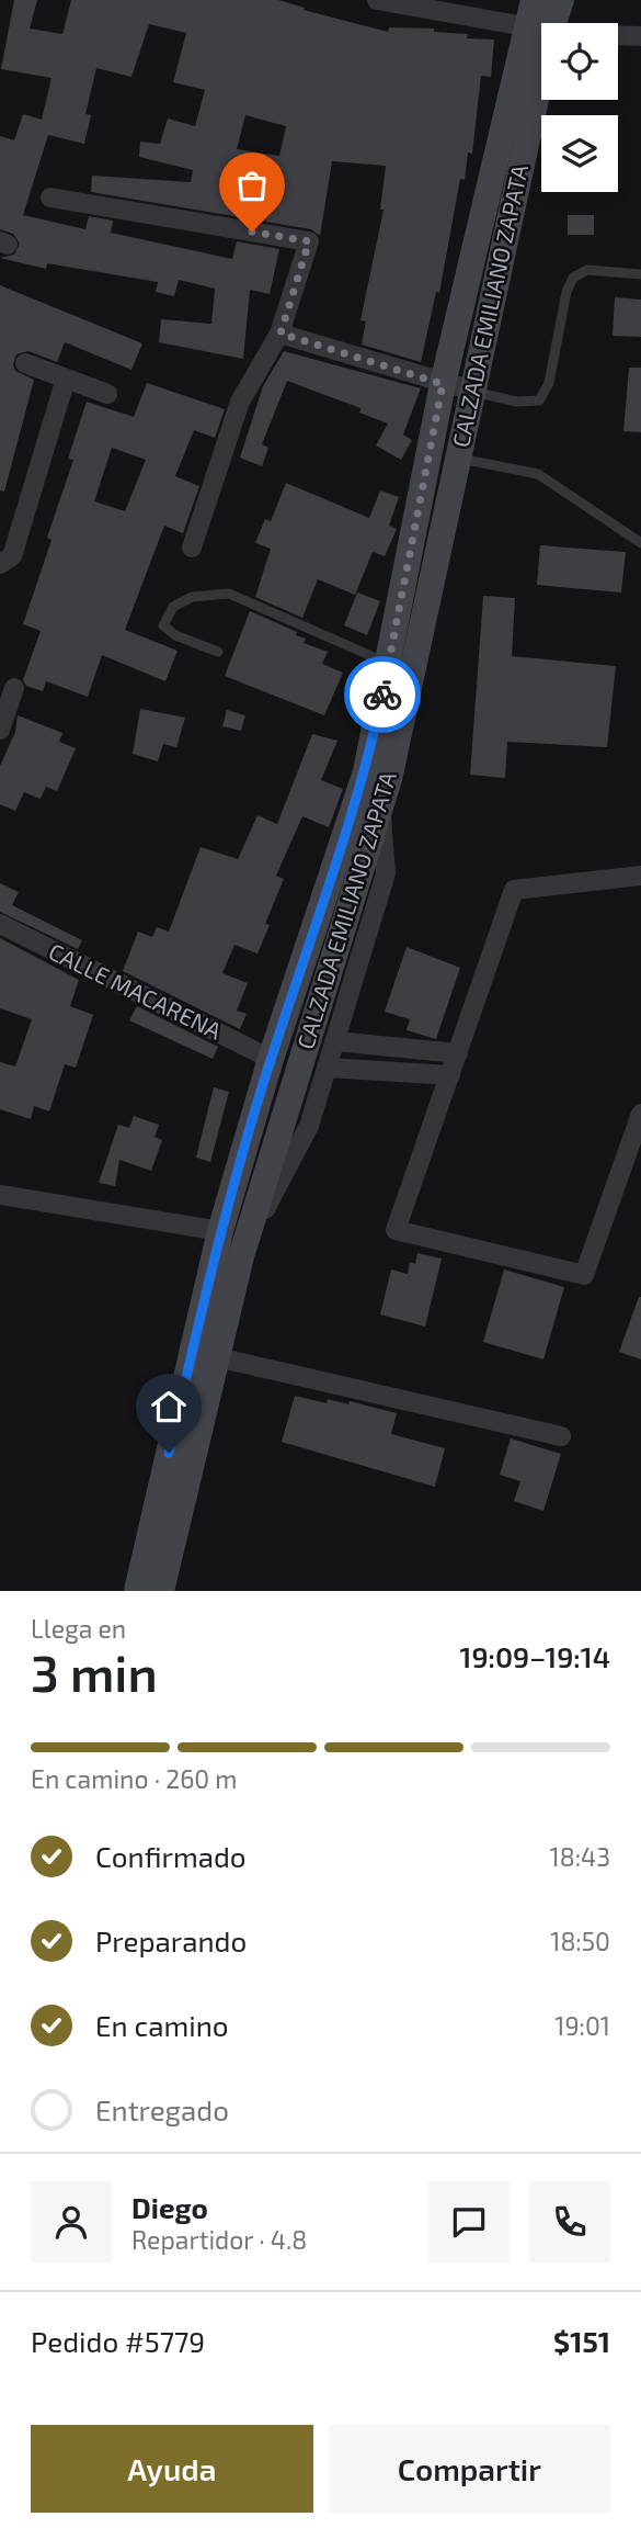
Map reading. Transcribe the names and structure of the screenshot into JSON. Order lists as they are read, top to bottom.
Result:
{
  "streets": {
    "main road": ["CALZADA EMILIANO ZAPATA"],
    "street": ["CALLE MACARENA"]
  },
  "crossings": [
    ["CALZADA EMILIANO ZAPATA", "CALLE MACARENA"]
  ],
  "page": {
    "heading": ["3 min", "Llega en", "19:09–19:14"],
    "panel": [
      "Diego",
      "Repartidor · 4.8",
      "Pedido #5779",
      "$151"
    ],
    "bar": "En camino · 260 m",
    "list": [
      ["Confirmado", "18:43"],
      ["Preparando", "18:50"],
      ["En camino", "19:01"],
      "Entregado"
    ],
    "buttons": ["Ayuda", "Compartir"]
  }
}
